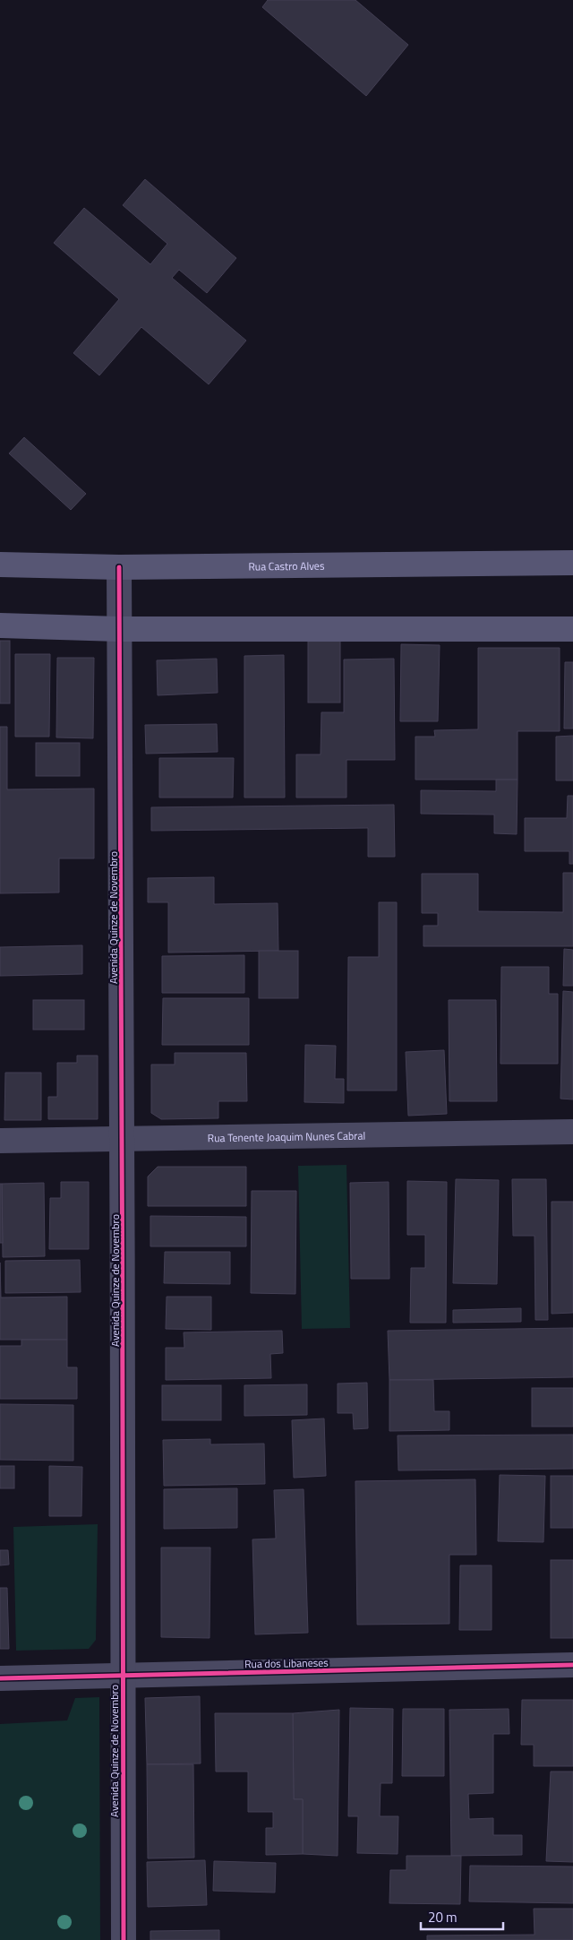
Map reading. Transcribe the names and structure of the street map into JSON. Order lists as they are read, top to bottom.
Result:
{
  "streets": {
    "main road": ["Rua Castro Alves"],
    "street": ["Avenida Quinze de Novembro", "Rua Tenente Joaquim Nunes Cabral", "Rua dos Libaneses"]
  },
  "crossings": [
    ["Rua Castro Alves", "Avenida Quinze de Novembro"],
    ["Avenida Quinze de Novembro", "Rua Tenente Joaquim Nunes Cabral"],
    ["Avenida Quinze de Novembro", "Rua dos Libaneses"]
  ],
  "scale_bar": "20 m"
}
